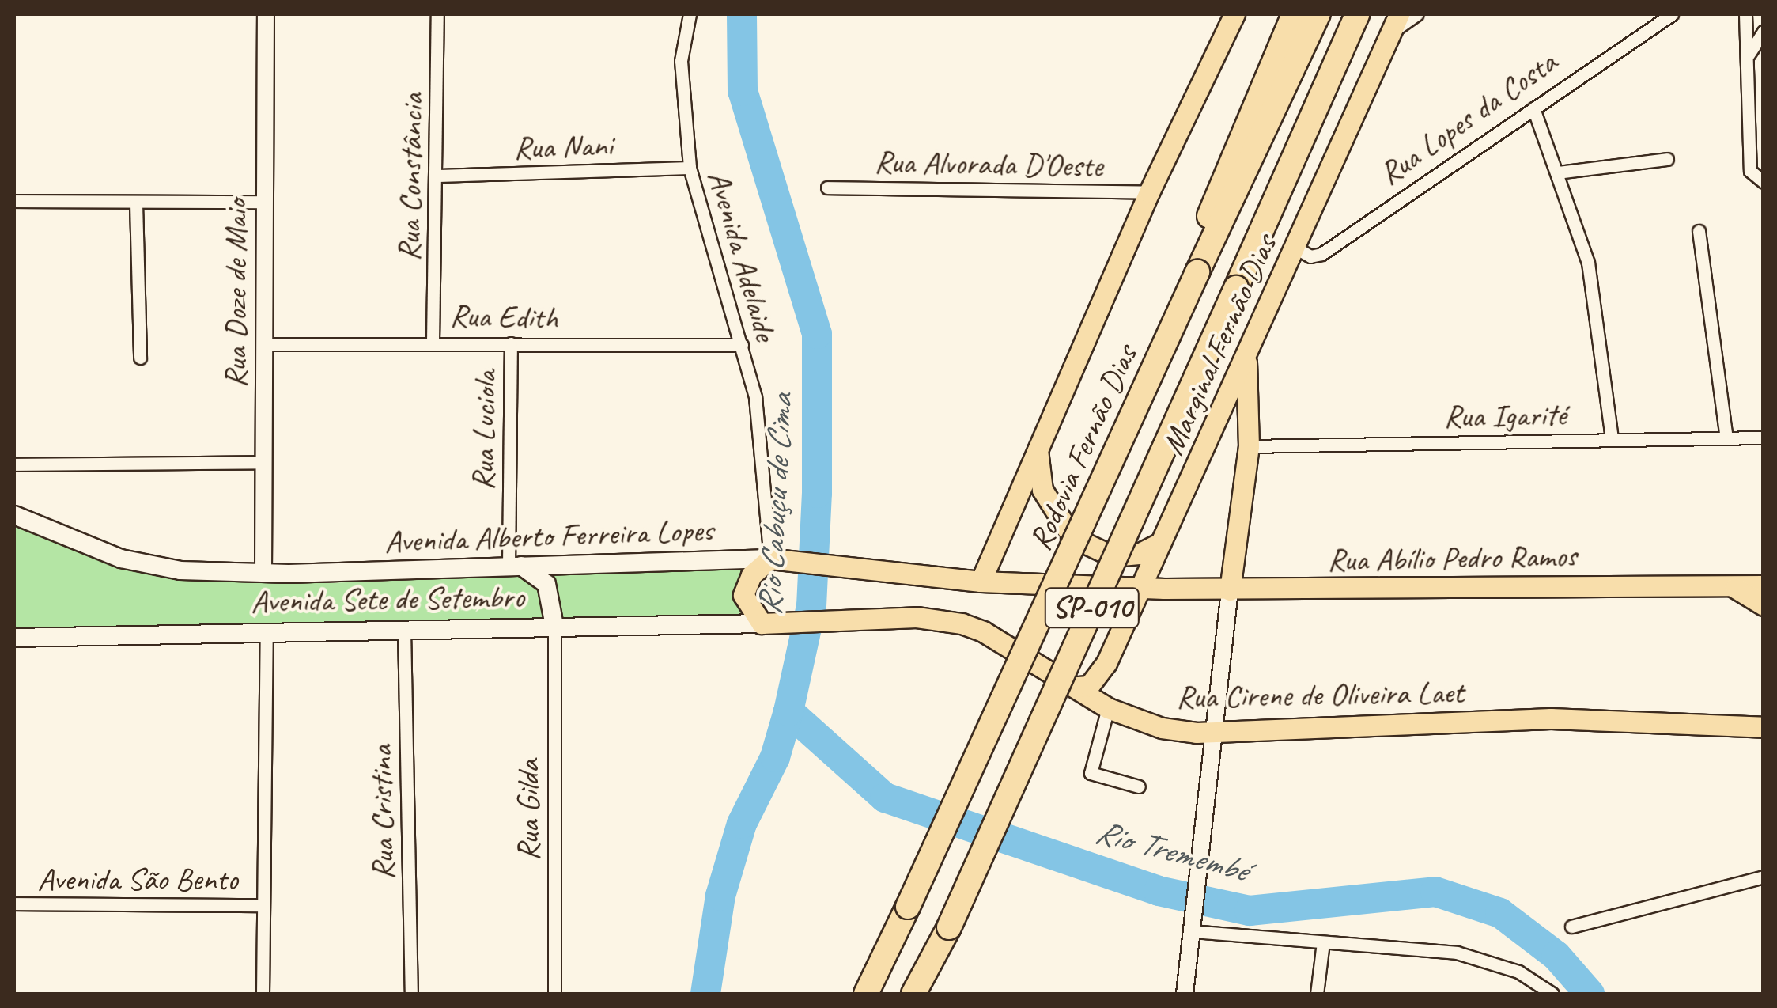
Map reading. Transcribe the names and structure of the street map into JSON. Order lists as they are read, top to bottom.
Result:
{
  "streets": {
    "highway": ["Rodovia Fernão Dias", "SP-010"],
    "main road": [
      "Marginal Fernão Dias",
      "Avenida Alberto Ferreira Lopes",
      "Rua Abílio Pedro Ramos",
      "Avenida Sete de Setembro",
      "Rua Cirene de Oliveira Laet"
    ],
    "street": [
      "Rua Lopes da Costa",
      "Rua Nani",
      "Rua Alvorada D'Oeste",
      "Rua Constância",
      "Avenida Adelaide",
      "Rua Doze de Maio",
      "Rua Edith",
      "Rua Igarité",
      "Rua Luciola",
      "Rua Gilda",
      "Rua Cristina",
      "Avenida São Bento"
    ]
  },
  "crossings": [
    ["Rua Lopes da Costa", "Marginal Fernão Dias"],
    ["Rua Nani", "Rua Constância"],
    ["Rua Nani", "Avenida Adelaide"],
    ["Rua Constância", "Rua Edith"],
    ["Avenida Adelaide", "Rua Edith"],
    ["Avenida Adelaide", "Avenida Alberto Ferreira Lopes"],
    ["Rua Doze de Maio", "Rua Edith"],
    ["Rua Doze de Maio", "Avenida Alberto Ferreira Lopes"],
    ["Rua Edith", "Rua Luciola"],
    ["Marginal Fernão Dias", "Avenida Alberto Ferreira Lopes"],
    ["Marginal Fernão Dias", "Rua Abílio Pedro Ramos"],
    ["Marginal Fernão Dias", "Rua Cirene de Oliveira Laet"],
    ["Rua Luciola", "Avenida Alberto Ferreira Lopes"],
    ["Avenida Alberto Ferreira Lopes", "Rua Abílio Pedro Ramos"],
    ["Avenida Sete de Setembro", "Rua Cirene de Oliveira Laet"],
    ["Avenida Sete de Setembro", "Rua Gilda"],
    ["Avenida Sete de Setembro", "Rua Cristina"]
  ],
  "water": ["Rio Cabuçu de Cima", "Rio Tremembé"]
}
